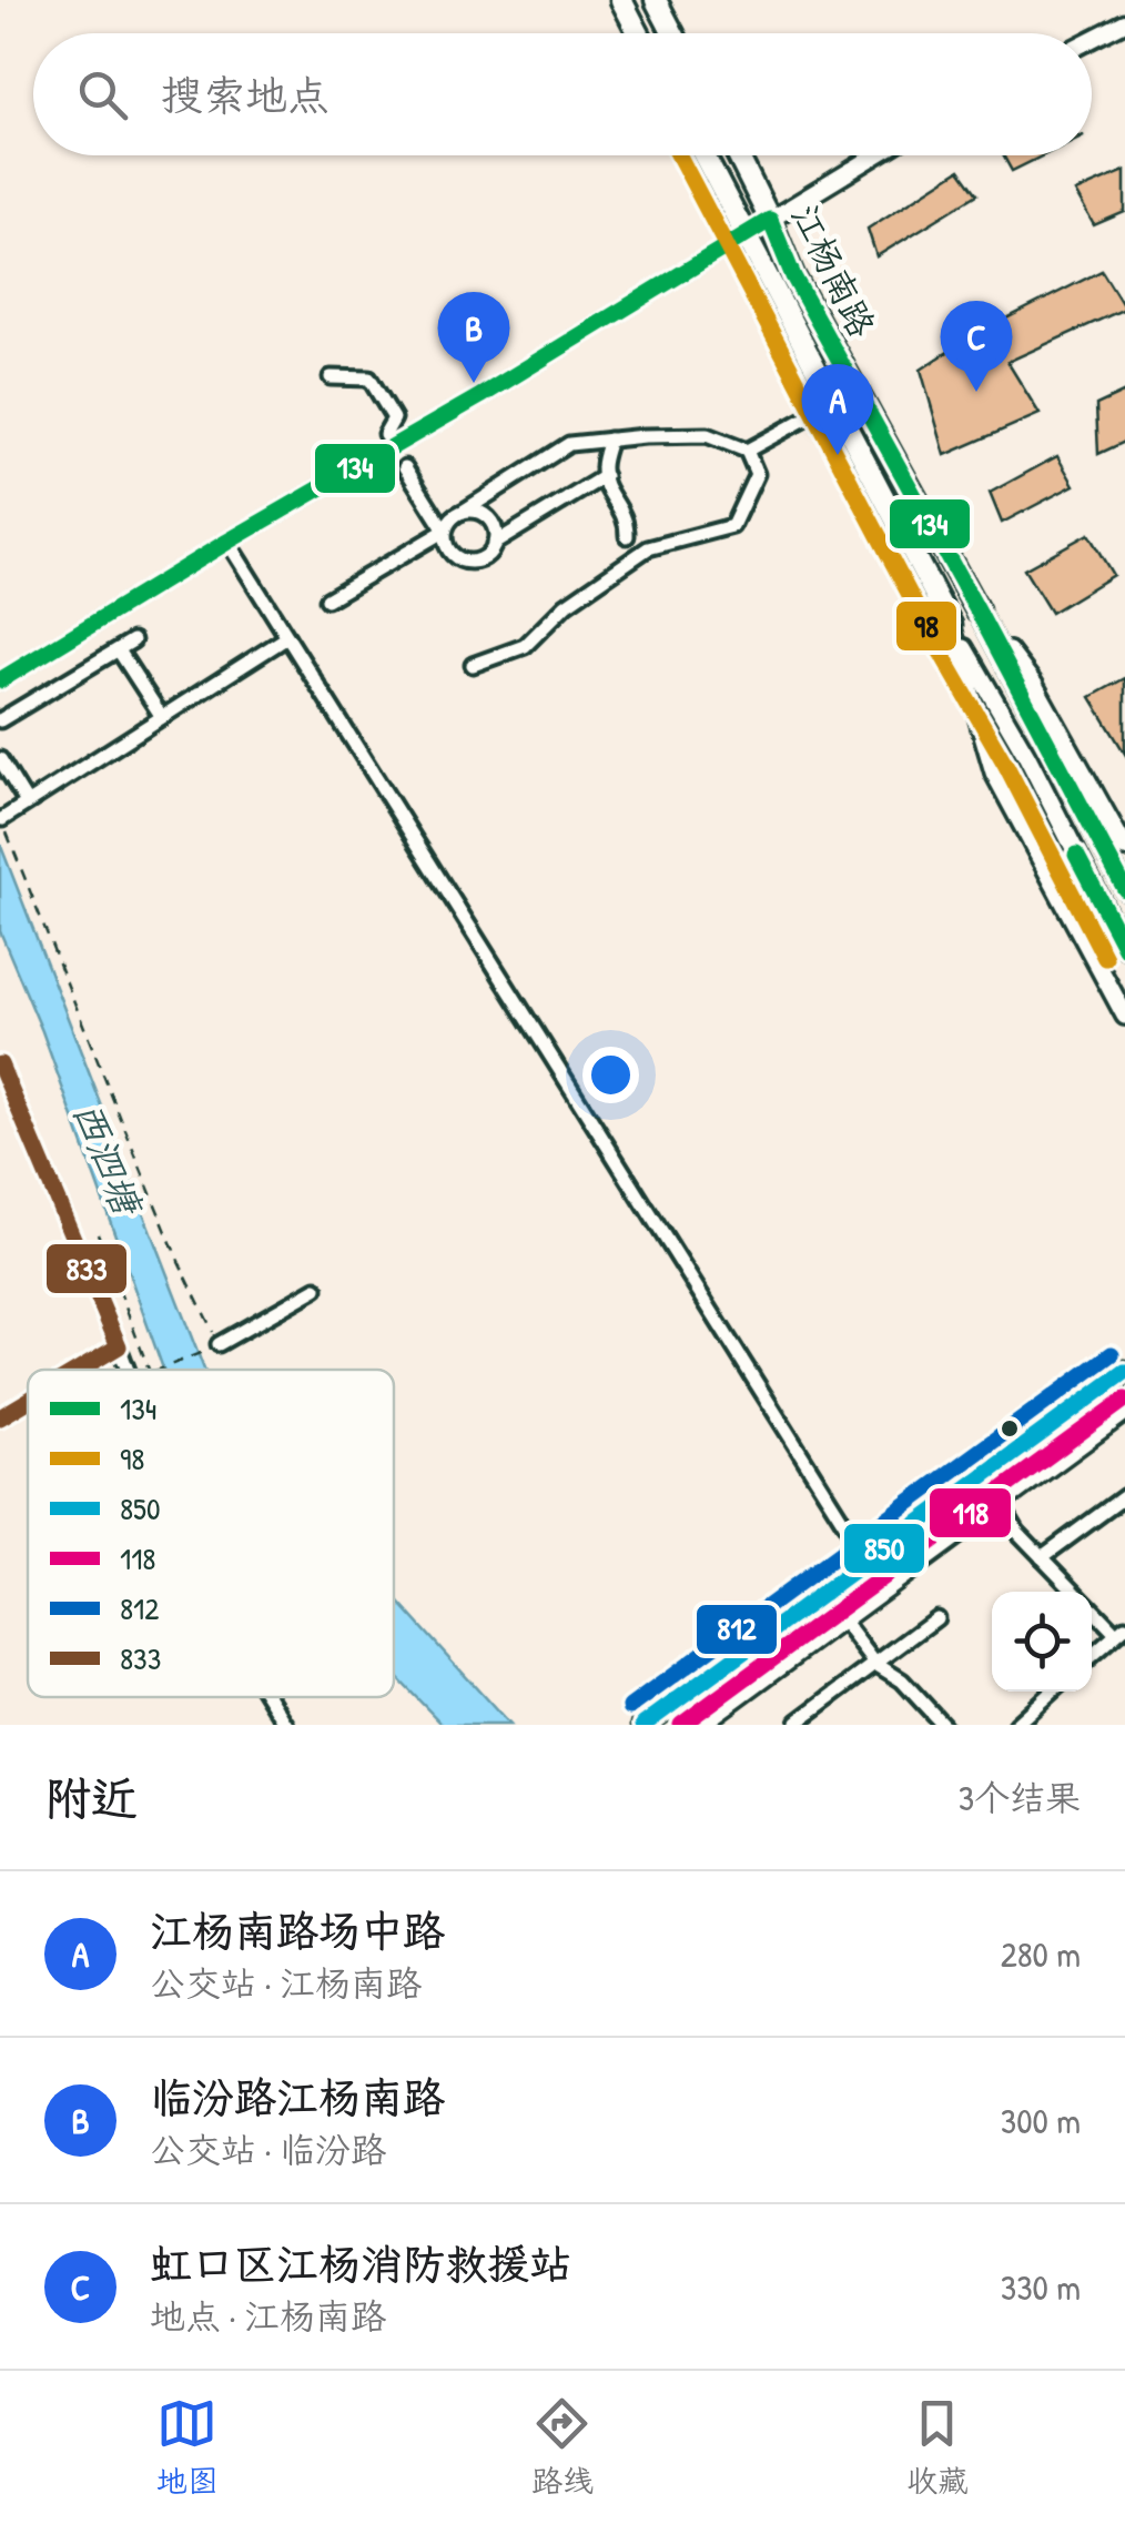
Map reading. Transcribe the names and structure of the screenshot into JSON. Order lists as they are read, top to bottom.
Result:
{
  "streets": {
    "main road": ["江杨南路"]
  },
  "water": ["西泗塘"],
  "lines": [
    "transit line 98",
    "transit line 134",
    "transit line 833",
    "transit line 812",
    "transit line 850",
    "transit line 118"
  ],
  "legend": [
    "134",
    "98",
    "850",
    "118",
    "812",
    "833"
  ],
  "page": {
    "search": "搜索地点",
    "pins": ["B", "C", "A"],
    "heading": ["附近", "3个结果"],
    "list": [
      {
        "mark": "A",
        "name": "江杨南路场中路",
        "note": "公交站 · 江杨南路",
        "value": "280 m"
      },
      {
        "mark": "B",
        "name": "临汾路江杨南路",
        "note": "公交站 · 临汾路",
        "value": "300 m"
      },
      {
        "mark": "C",
        "name": "虹口区江杨消防救援站",
        "note": "地点 · 江杨南路",
        "value": "330 m"
      }
    ],
    "nav": ["地图", "路线", "收藏"]
  }
}
